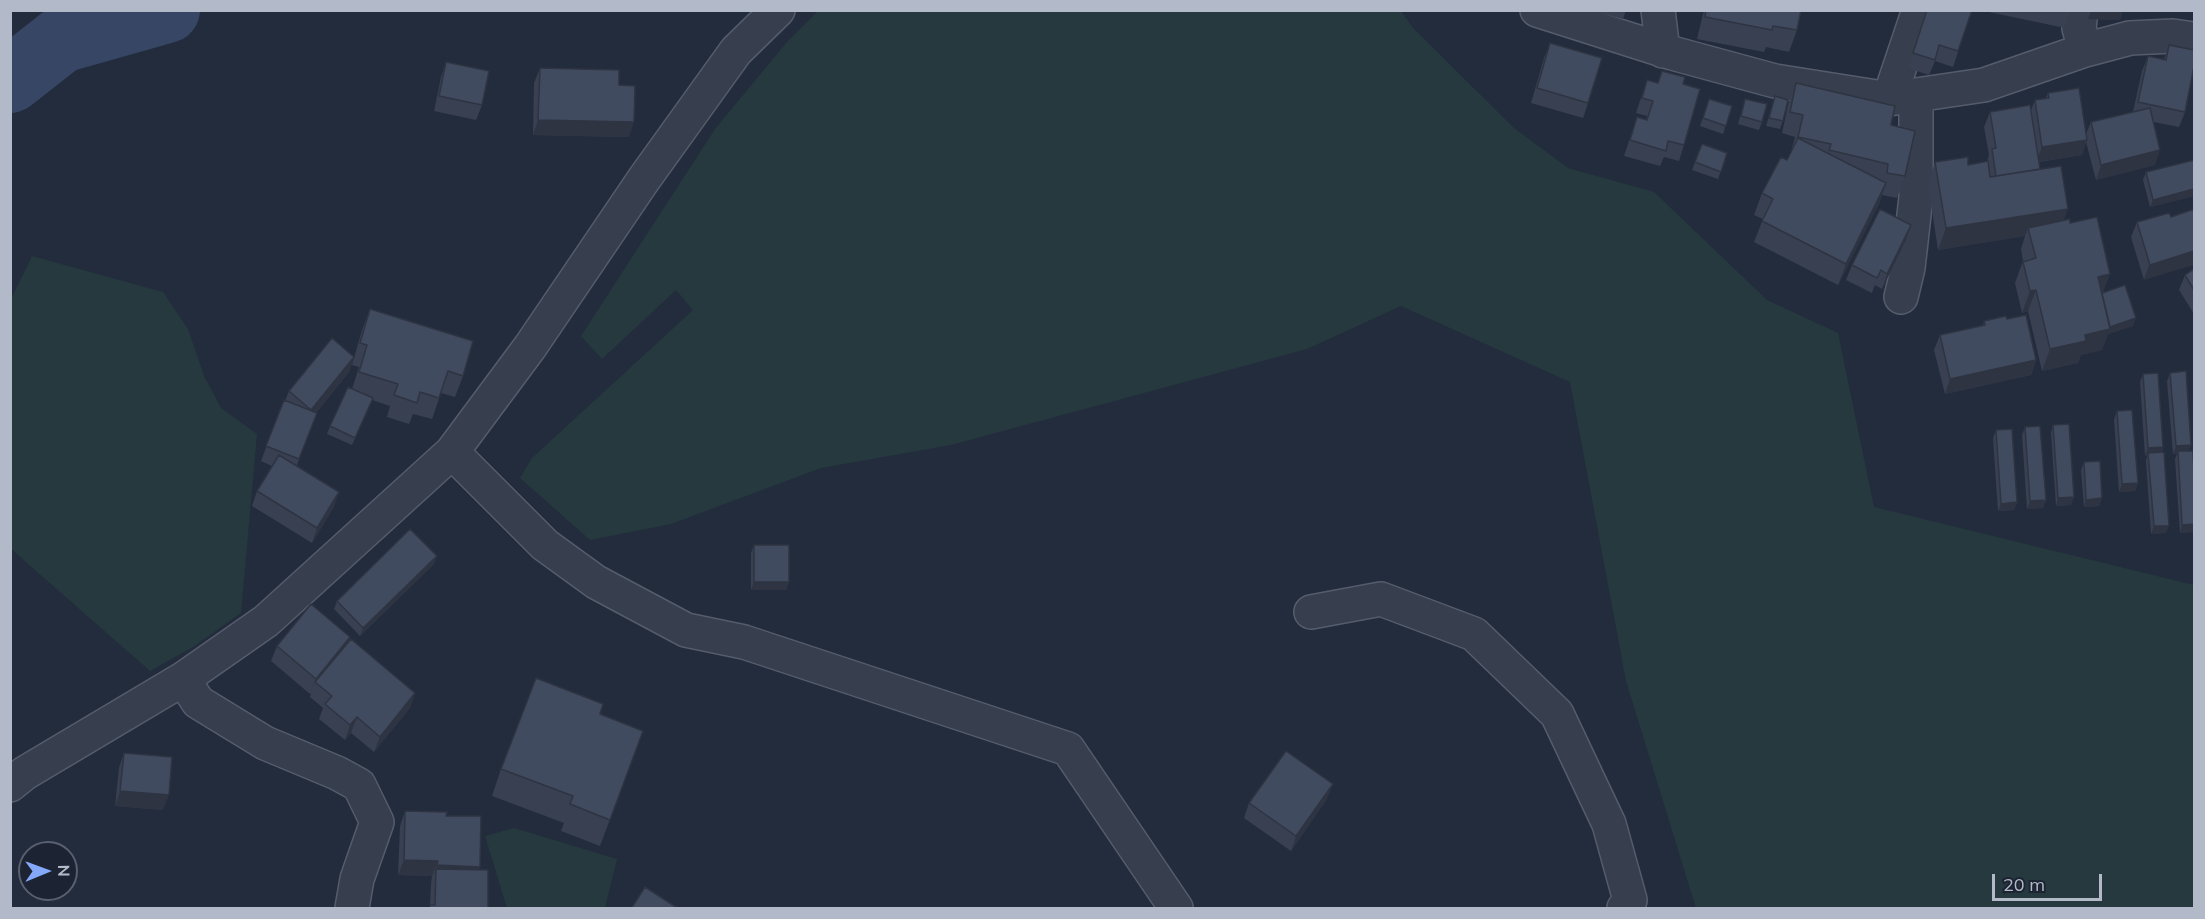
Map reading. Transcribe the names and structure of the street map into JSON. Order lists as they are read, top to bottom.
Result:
{
  "scale_bar": "20 m",
  "north": "right"
}
